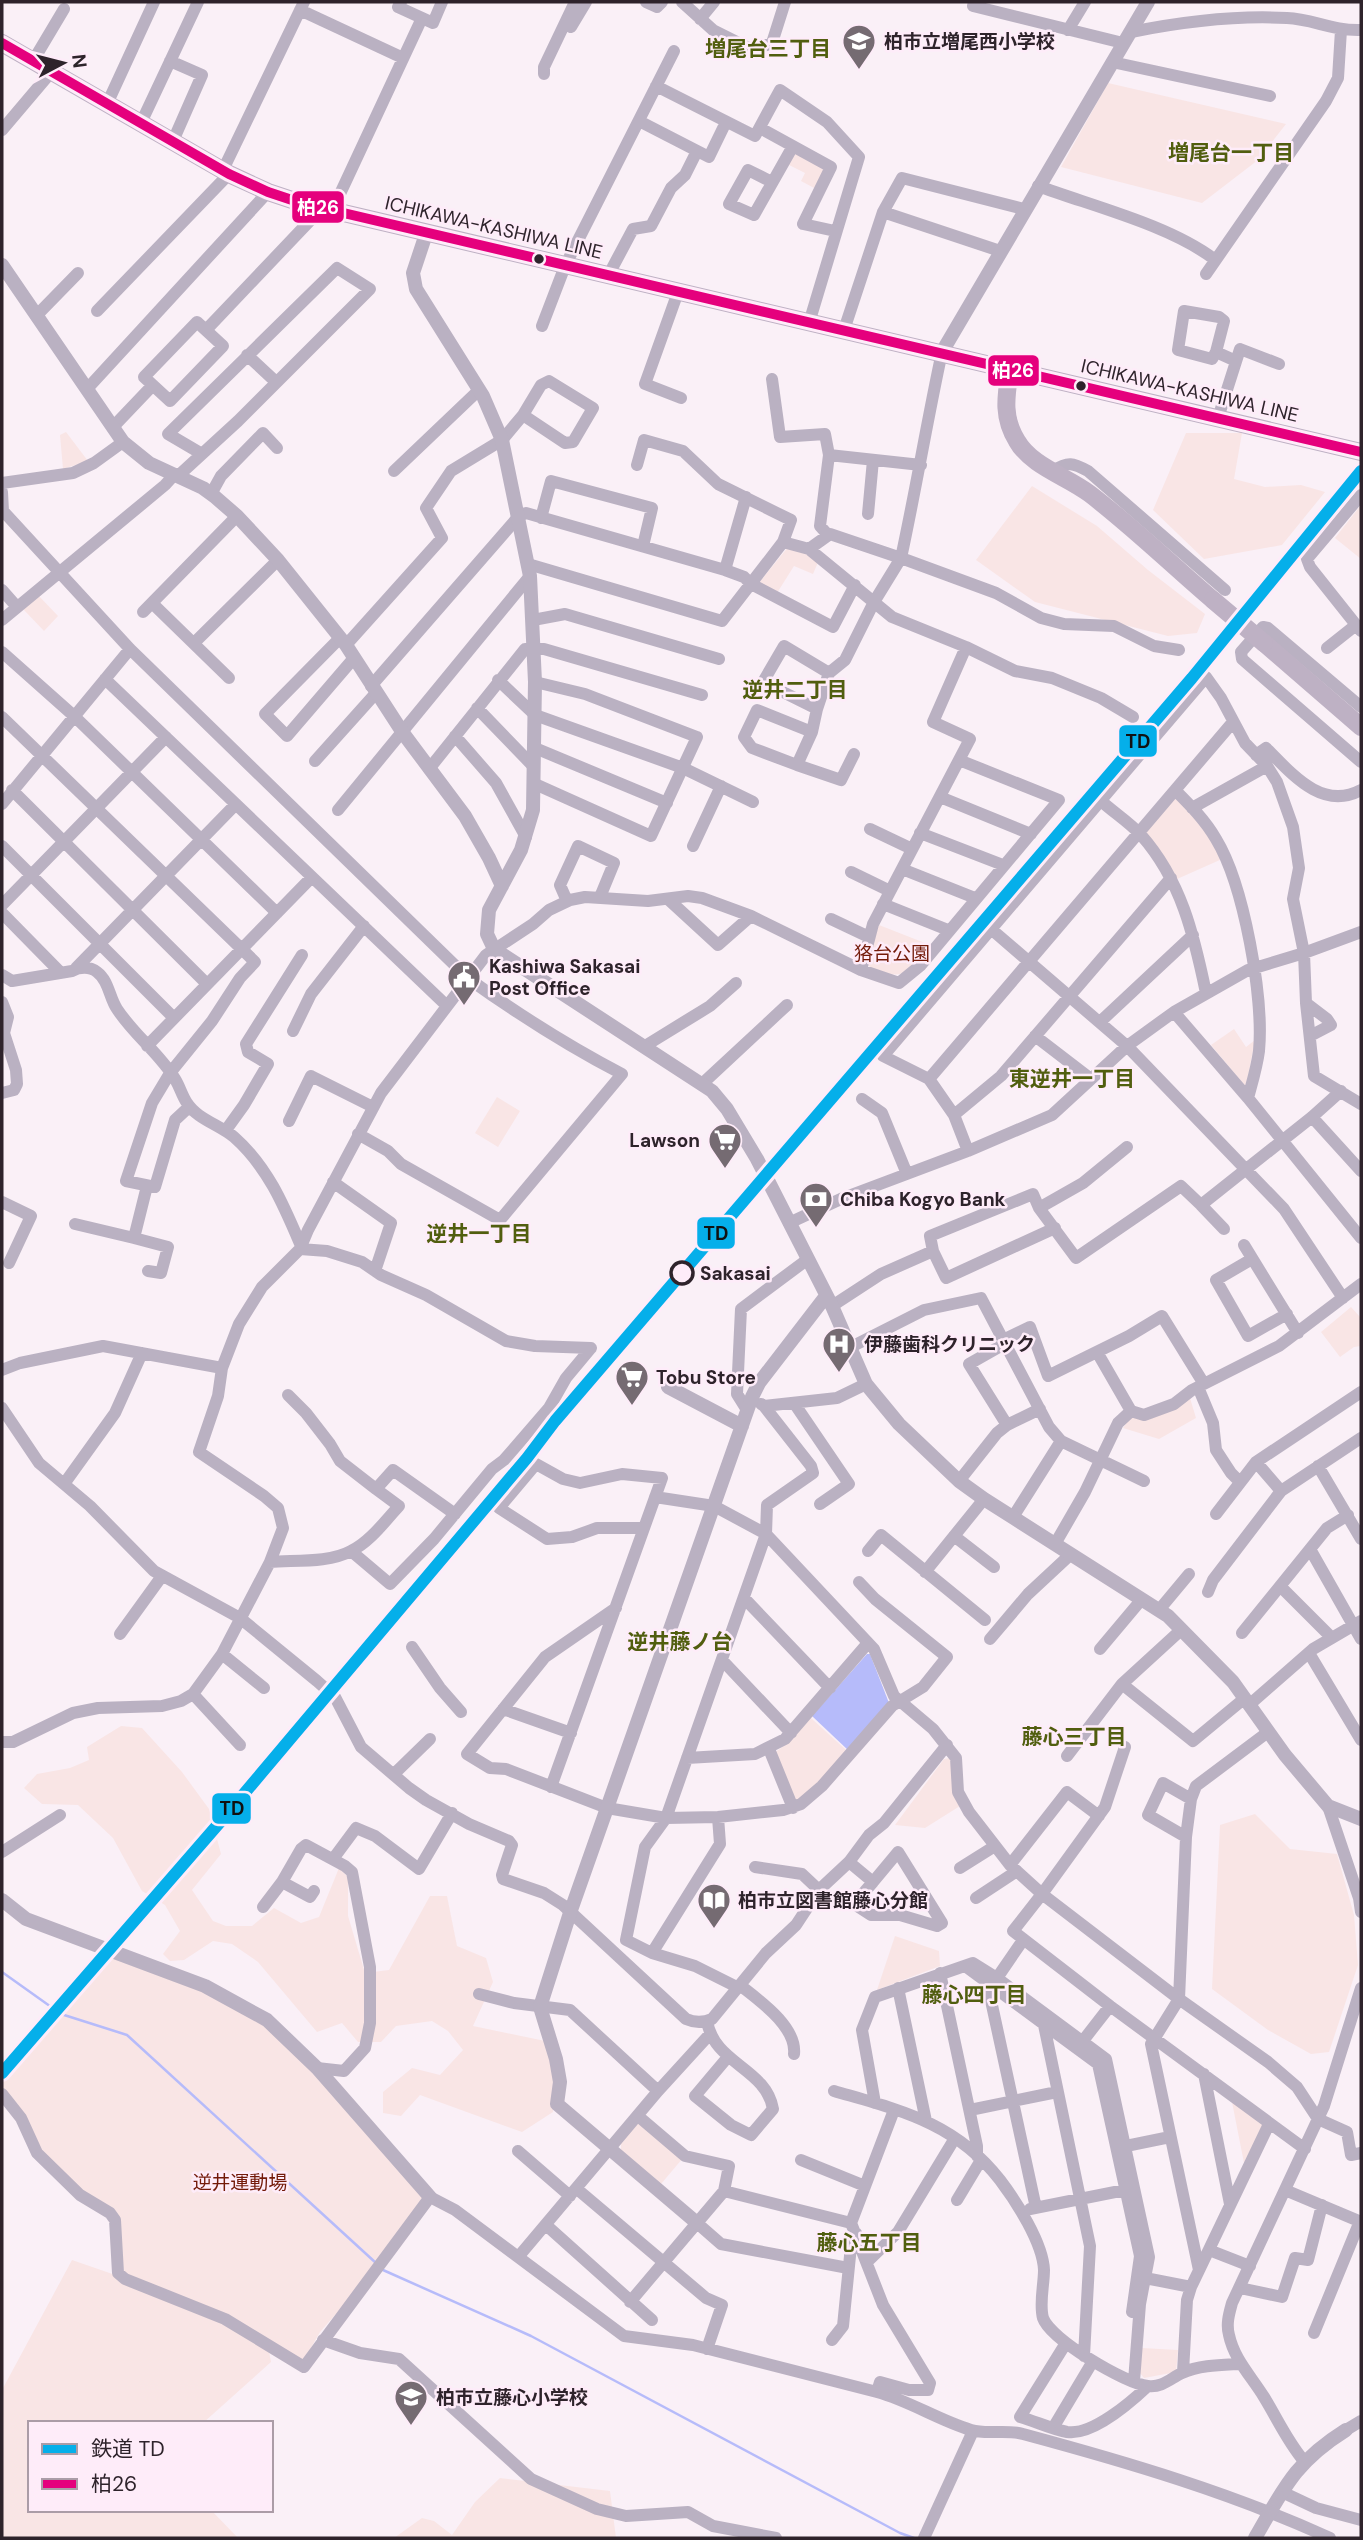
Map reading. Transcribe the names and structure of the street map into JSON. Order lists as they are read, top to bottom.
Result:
{
  "streets": {
    "main road": ["ICHIKAWA-KASHIWA LINE"]
  },
  "districts": [
    "増尾台三丁目",
    "増尾台一丁目",
    "逆井二丁目",
    "東逆井一丁目",
    "逆井一丁目",
    "逆井藤ノ台",
    "藤心三丁目",
    "藤心四丁目",
    "藤心五丁目"
  ],
  "parks": ["狢台公園", "逆井運動場"],
  "places": {
    "school or university": ["柏市立増尾西小学校", "柏市立藤心小学校"],
    "public building": ["Kashiwa Sakasai Post Office"],
    "supermarket": ["Lawson", "Tobu Store"],
    "bank": ["Chiba Kogyo Bank"],
    "other": ["Sakasai"],
    "hospital": ["伊藤歯科クリニック"],
    "library": ["柏市立図書館藤心分館"]
  },
  "lines": ["transit line 柏26", "rail line TD"],
  "legend": ["鉄道 TD", "柏26"],
  "north": "right"
}
